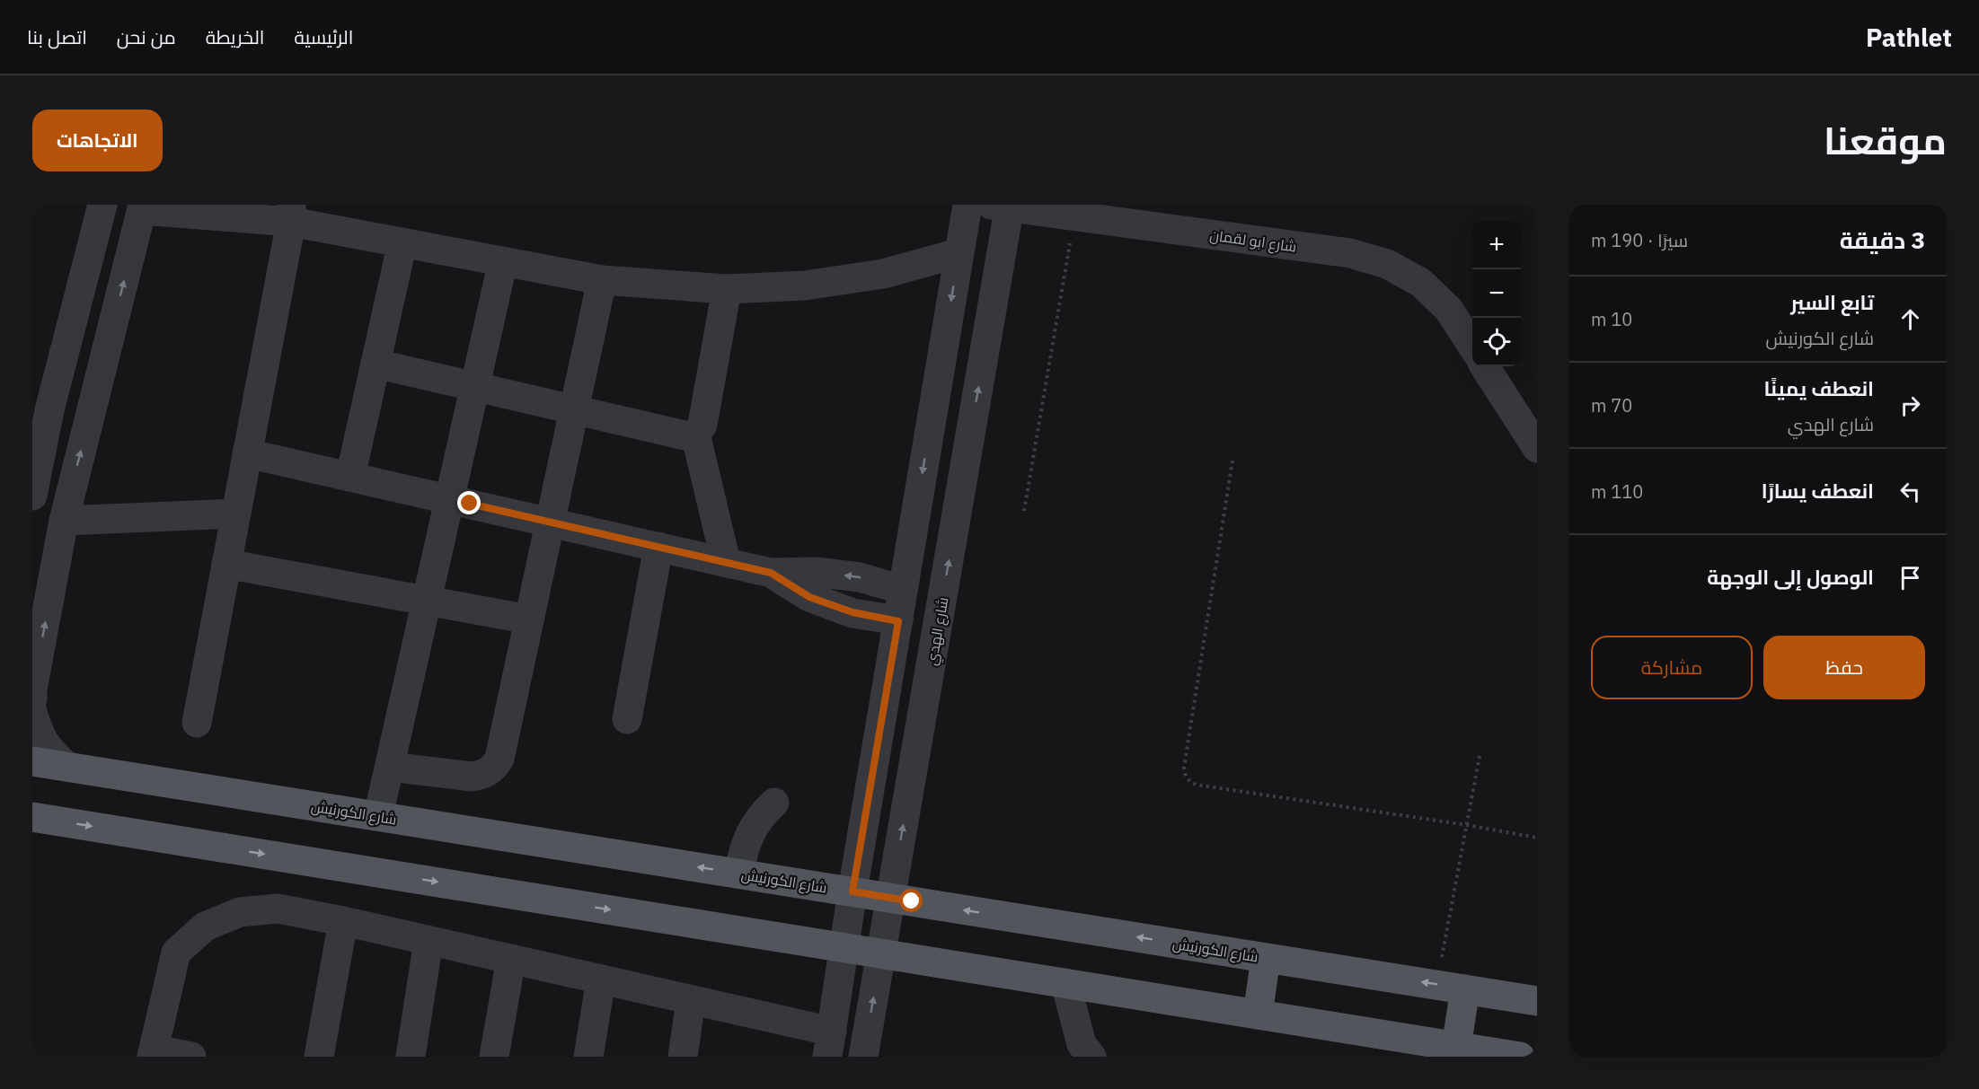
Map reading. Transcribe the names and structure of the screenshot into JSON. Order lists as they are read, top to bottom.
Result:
{
  "streets": {
    "main road": ["شارع الكورنيش"],
    "street": ["شارع ابو لقمان", "شارع الهدي"]
  },
  "crossings": [
    ["شارع ابو لقمان", "شارع الهدي"],
    ["شارع الهدي", "شارع الكورنيش"]
  ],
  "page": {
    "header": "Pathlet",
    "nav": [
      "الرئيسية",
      "الخريطة",
      "من نحن",
      "اتصل بنا"
    ],
    "title": "موقعنا",
    "buttons": [
      "الاتجاهات",
      ["حفظ", "مشاركة"]
    ],
    "heading": ["3 دقيقة", "سيرًا · 190 m"],
    "map_buttons": ["+", "−"],
    "list": [
      ["تابع السير", "شارع الكورنيش", "10 m"],
      ["انعطف يمينًا", "شارع الهدي", "70 m"],
      ["انعطف يسارًا", "110 m"],
      "الوصول إلى الوجهة"
    ]
  }
}
